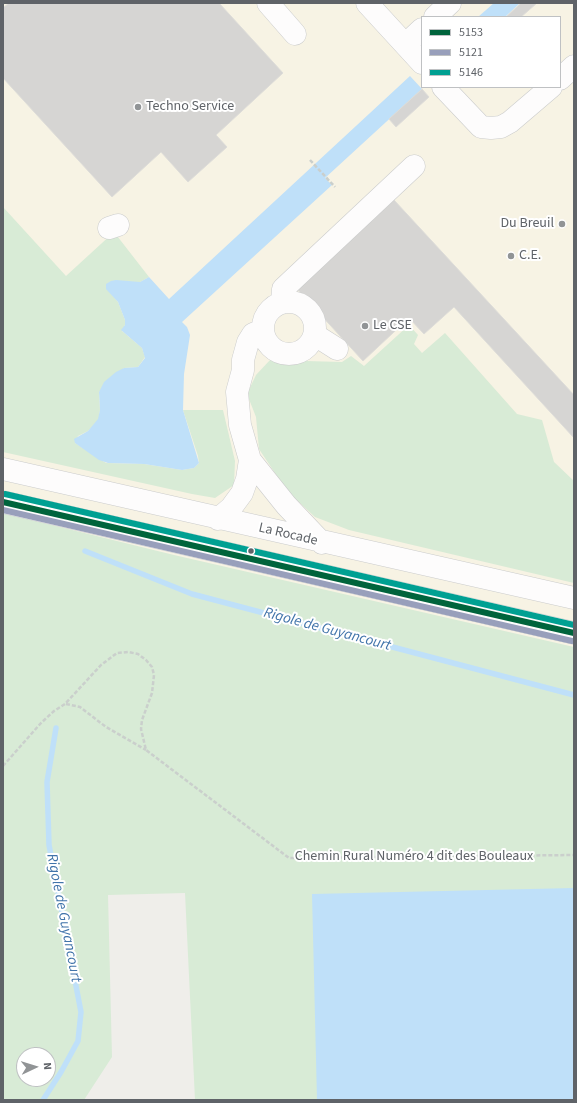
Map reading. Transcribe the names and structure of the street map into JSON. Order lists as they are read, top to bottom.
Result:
{
  "streets": {
    "lane": ["La Rocade"],
    "path": ["Chemin Rural Numéro 4 dit des Bouleaux"]
  },
  "water": ["Rigole de Guyancourt"],
  "places": [
    "Techno Service",
    "Du Breuil",
    "C.E.",
    "Le CSE"
  ],
  "lines": ["transit line 5146", "transit line 5153", "transit line 5121"],
  "legend": ["5153", "5121", "5146"],
  "north": "right"
}
